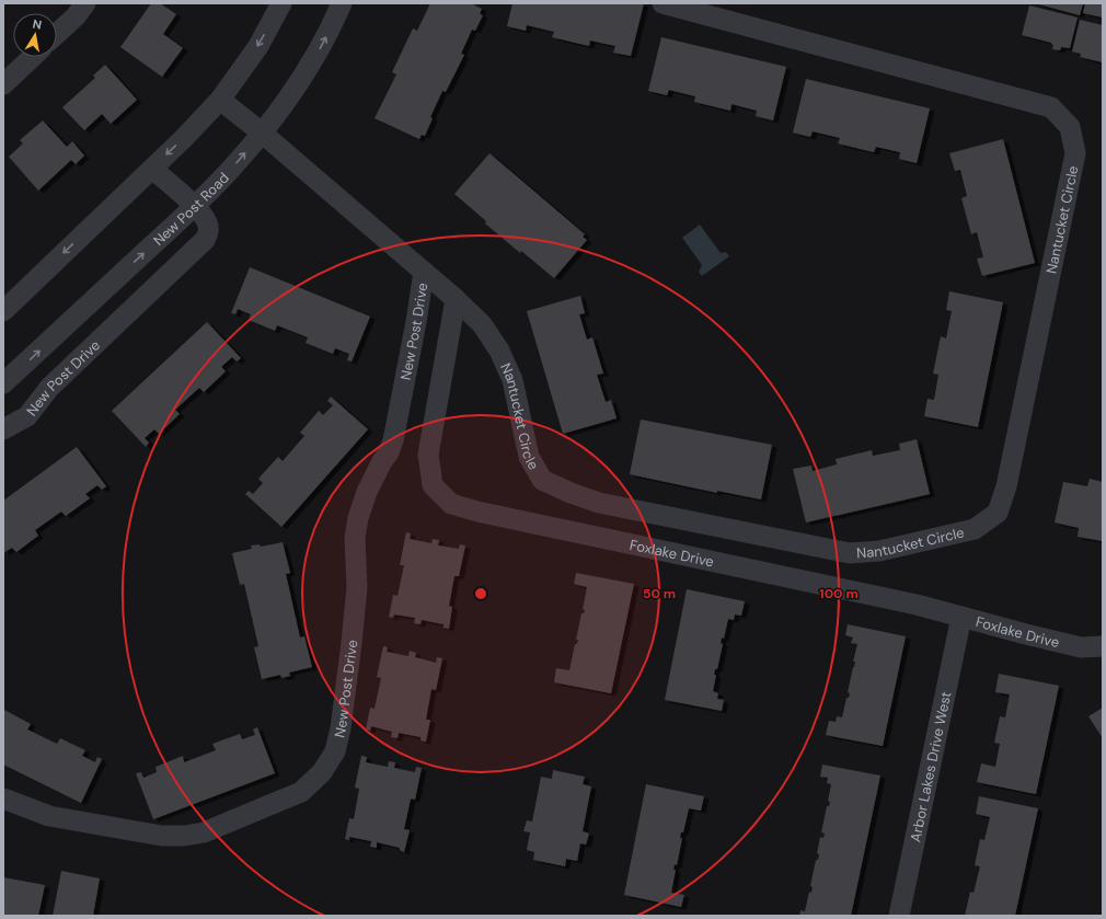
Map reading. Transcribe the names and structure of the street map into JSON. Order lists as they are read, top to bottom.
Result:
{
  "streets": {
    "street": [
      "New Post Road",
      "Nantucket Circle",
      "New Post Drive",
      "Foxlake Drive",
      "Arbor Lakes Drive West"
    ]
  },
  "crossings": [
    ["New Post Road", "Nantucket Circle"],
    ["New Post Road", "New Post Drive"],
    ["Nantucket Circle", "New Post Drive"],
    ["Nantucket Circle", "Foxlake Drive"],
    ["Foxlake Drive", "Arbor Lakes Drive West"]
  ],
  "north": "top",
  "rings": ["50 m", "100 m"]
}
